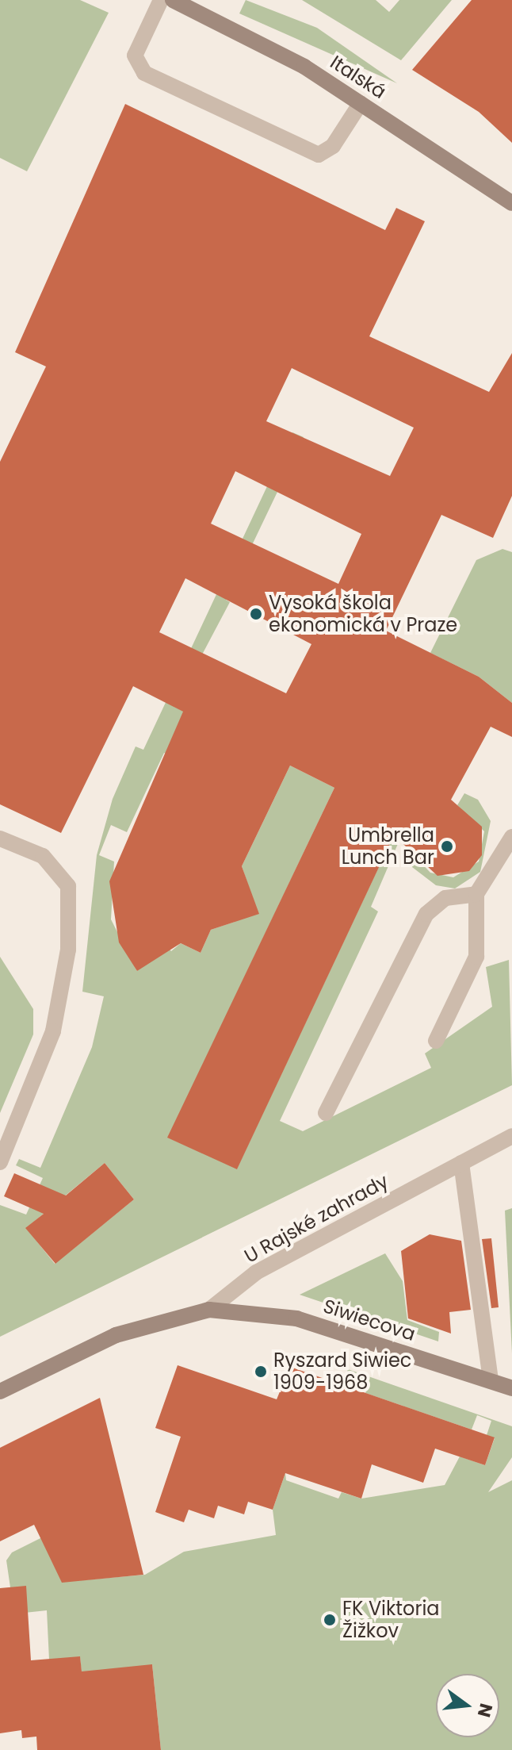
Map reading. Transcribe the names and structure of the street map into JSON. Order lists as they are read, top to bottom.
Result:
{
  "streets": {
    "street": ["Italská", "U Rajské zahrady", "Siwiecova"]
  },
  "crossings": [
    ["U Rajské zahrady", "Siwiecova"]
  ],
  "places": [
    "Vysoká škola ekonomická v Praze",
    "Umbrella Lunch Bar",
    "Ryszard Siwiec 1909-1968",
    "FK Viktoria Žižkov"
  ],
  "north": "right"
}
